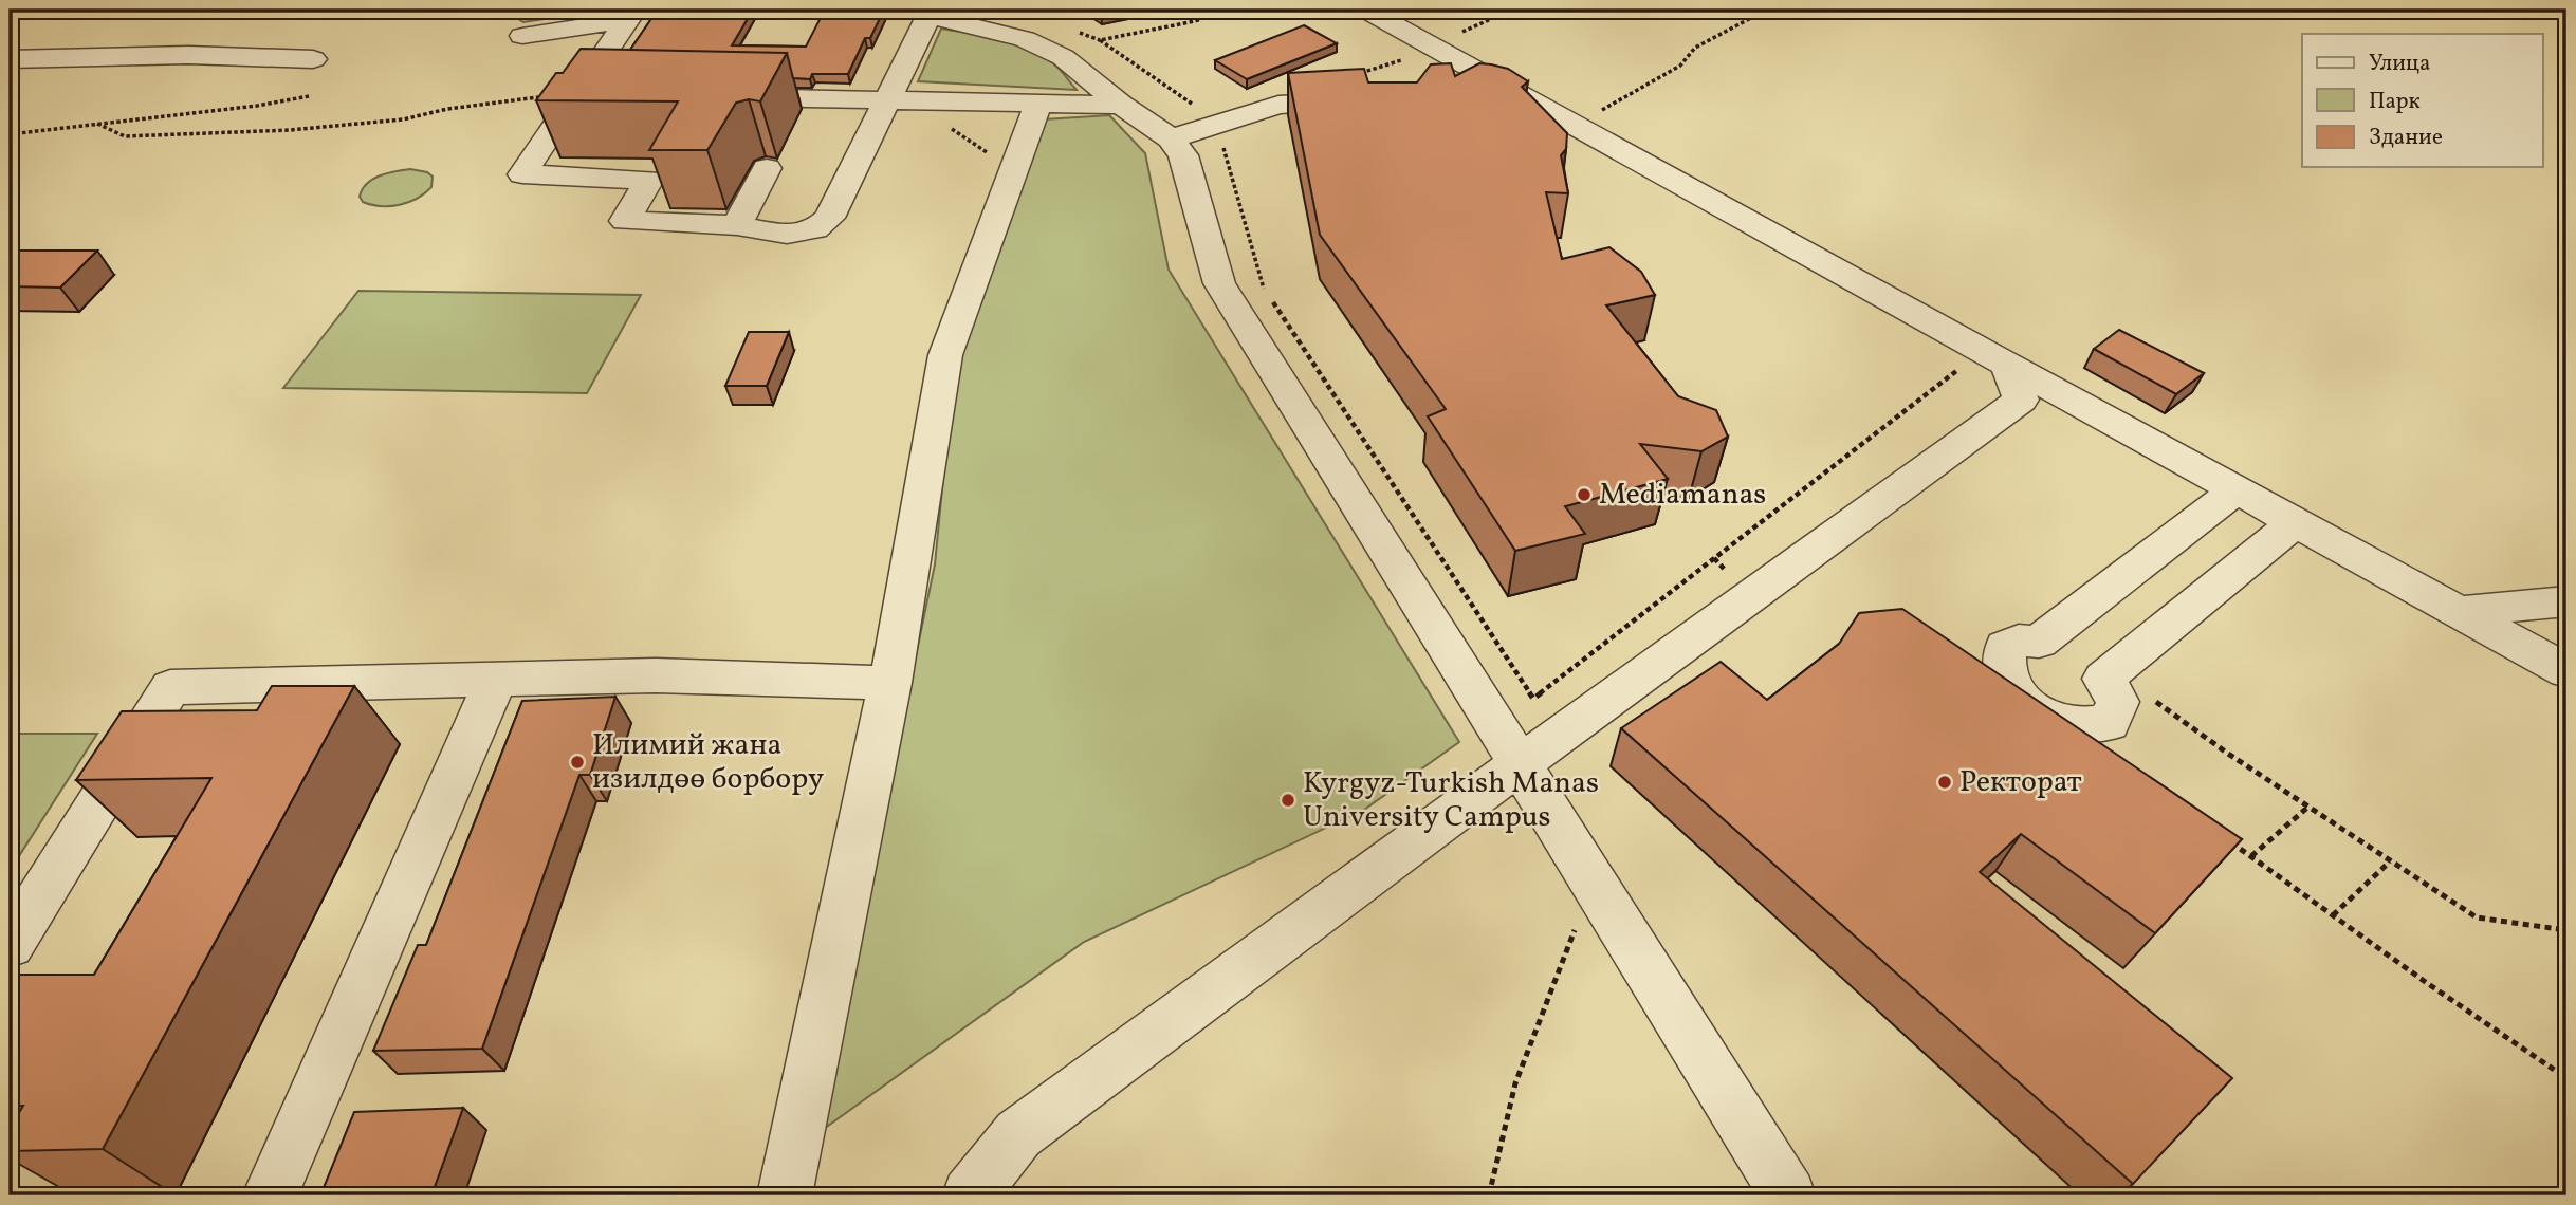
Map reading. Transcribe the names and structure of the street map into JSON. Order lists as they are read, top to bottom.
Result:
{
  "places": [
    "Mediamanas",
    "Илимий жана изилдөө борбору",
    "Ректорат",
    "Kyrgyz-Turkish Manas University Campus"
  ],
  "legend": ["Улица", "Парк", "Здание"]
}
